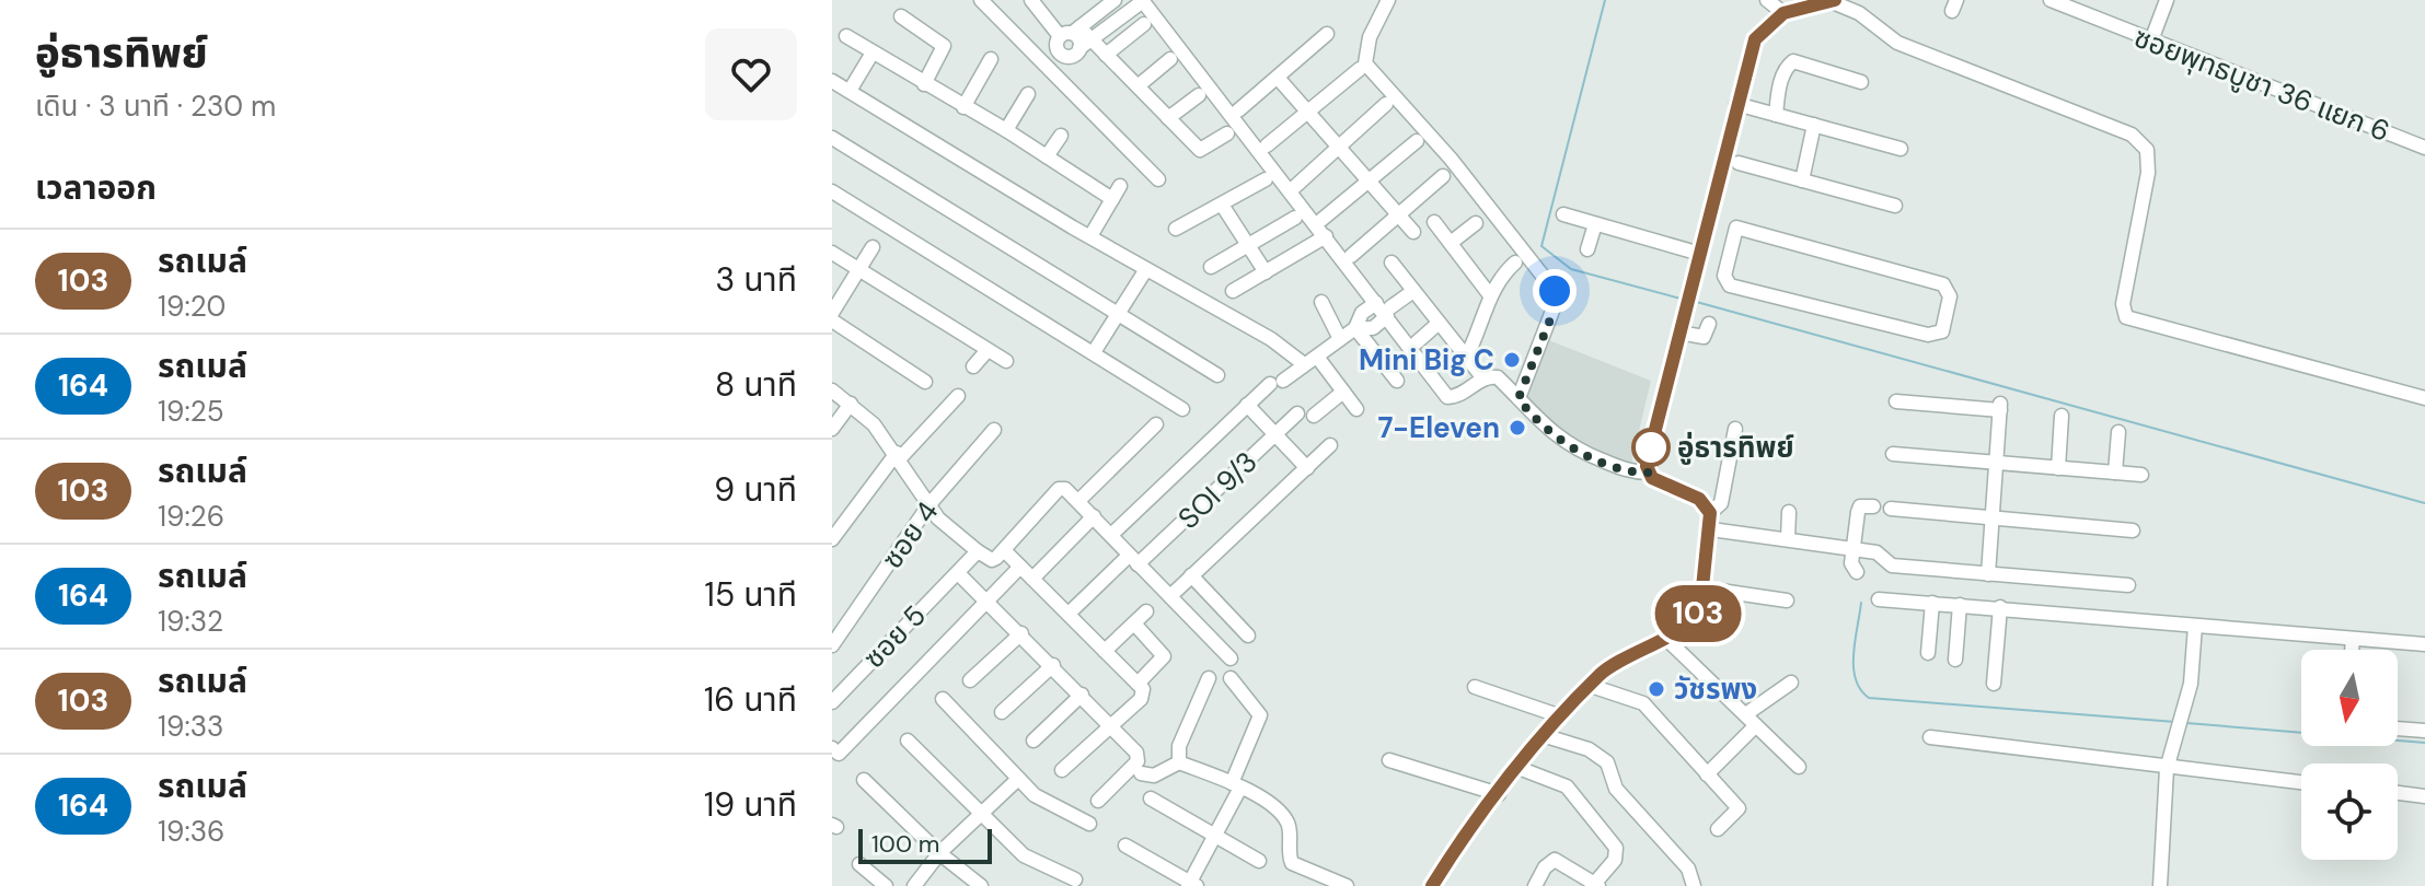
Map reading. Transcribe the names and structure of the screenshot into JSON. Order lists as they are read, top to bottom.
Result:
{
  "streets": {
    "street": [
      "ซอยพุทธบูชา 36 แยก 6",
      "SOI 9/3",
      "ซอย 4",
      "ซอย 5"
    ]
  },
  "places": [
    "Mini Big C",
    "7-Eleven",
    "อู่ธารทิพย์",
    "วัชรพง"
  ],
  "lines": ["bus line 103"],
  "scale_bar": "100 m",
  "north": "bottom",
  "page": {
    "heading": [
      ["อู่ธารทิพย์", "เดิน · 3 นาที · 230 m"],
      "เวลาออก"
    ],
    "on_map": "103",
    "list": [
      {
        "mark": "103",
        "name": "รถเมล์",
        "note": "19:20",
        "value": "3 นาที"
      },
      {
        "mark": "164",
        "name": "รถเมล์",
        "note": "19:25",
        "value": "8 นาที"
      },
      {
        "mark": "103",
        "name": "รถเมล์",
        "note": "19:26",
        "value": "9 นาที"
      },
      {
        "mark": "164",
        "name": "รถเมล์",
        "note": "19:32",
        "value": "15 นาที"
      },
      {
        "mark": "103",
        "name": "รถเมล์",
        "note": "19:33",
        "value": "16 นาที"
      },
      {
        "mark": "164",
        "name": "รถเมล์",
        "note": "19:36",
        "value": "19 นาที"
      }
    ],
    "scale": "100 m"
  }
}
